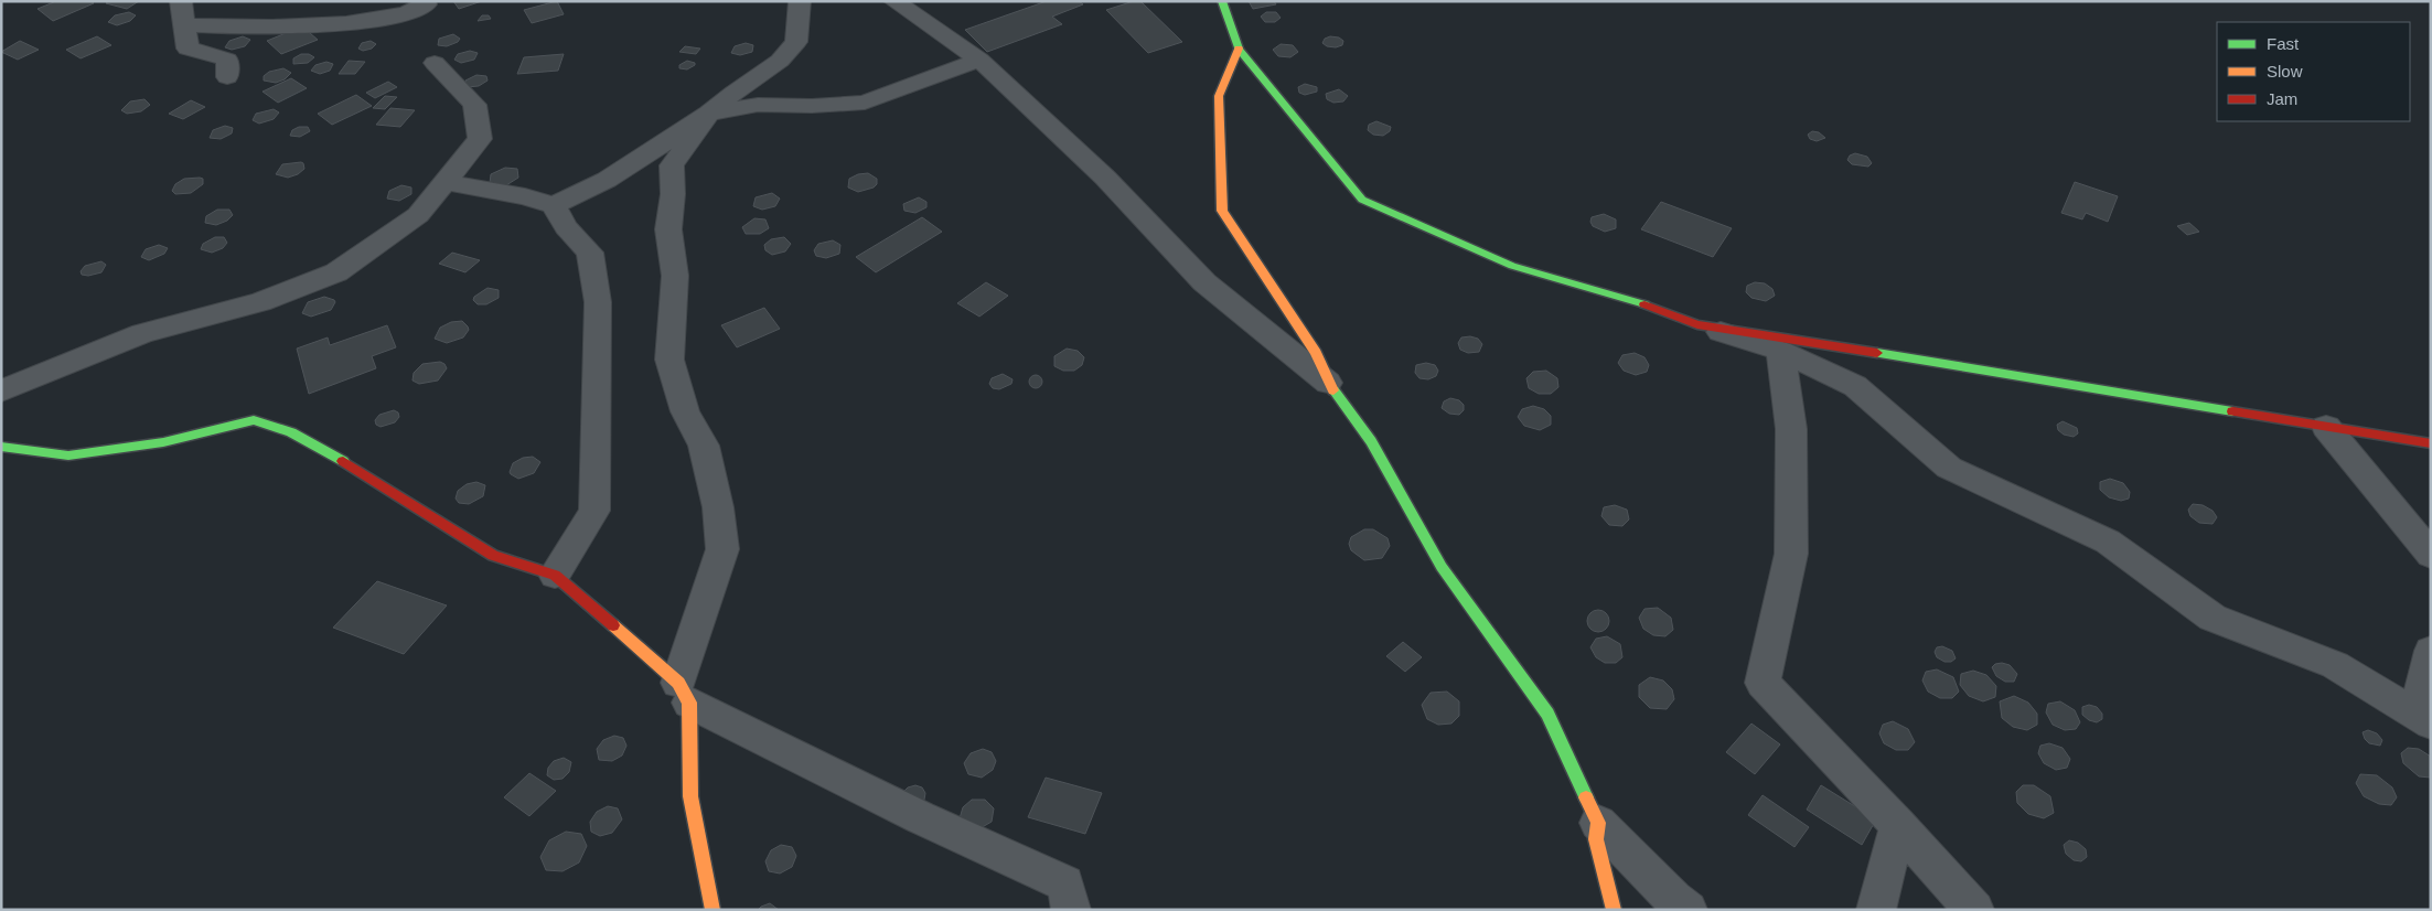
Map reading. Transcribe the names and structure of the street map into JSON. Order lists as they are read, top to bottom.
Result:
{
  "legend": ["Fast", "Slow", "Jam"]
}
